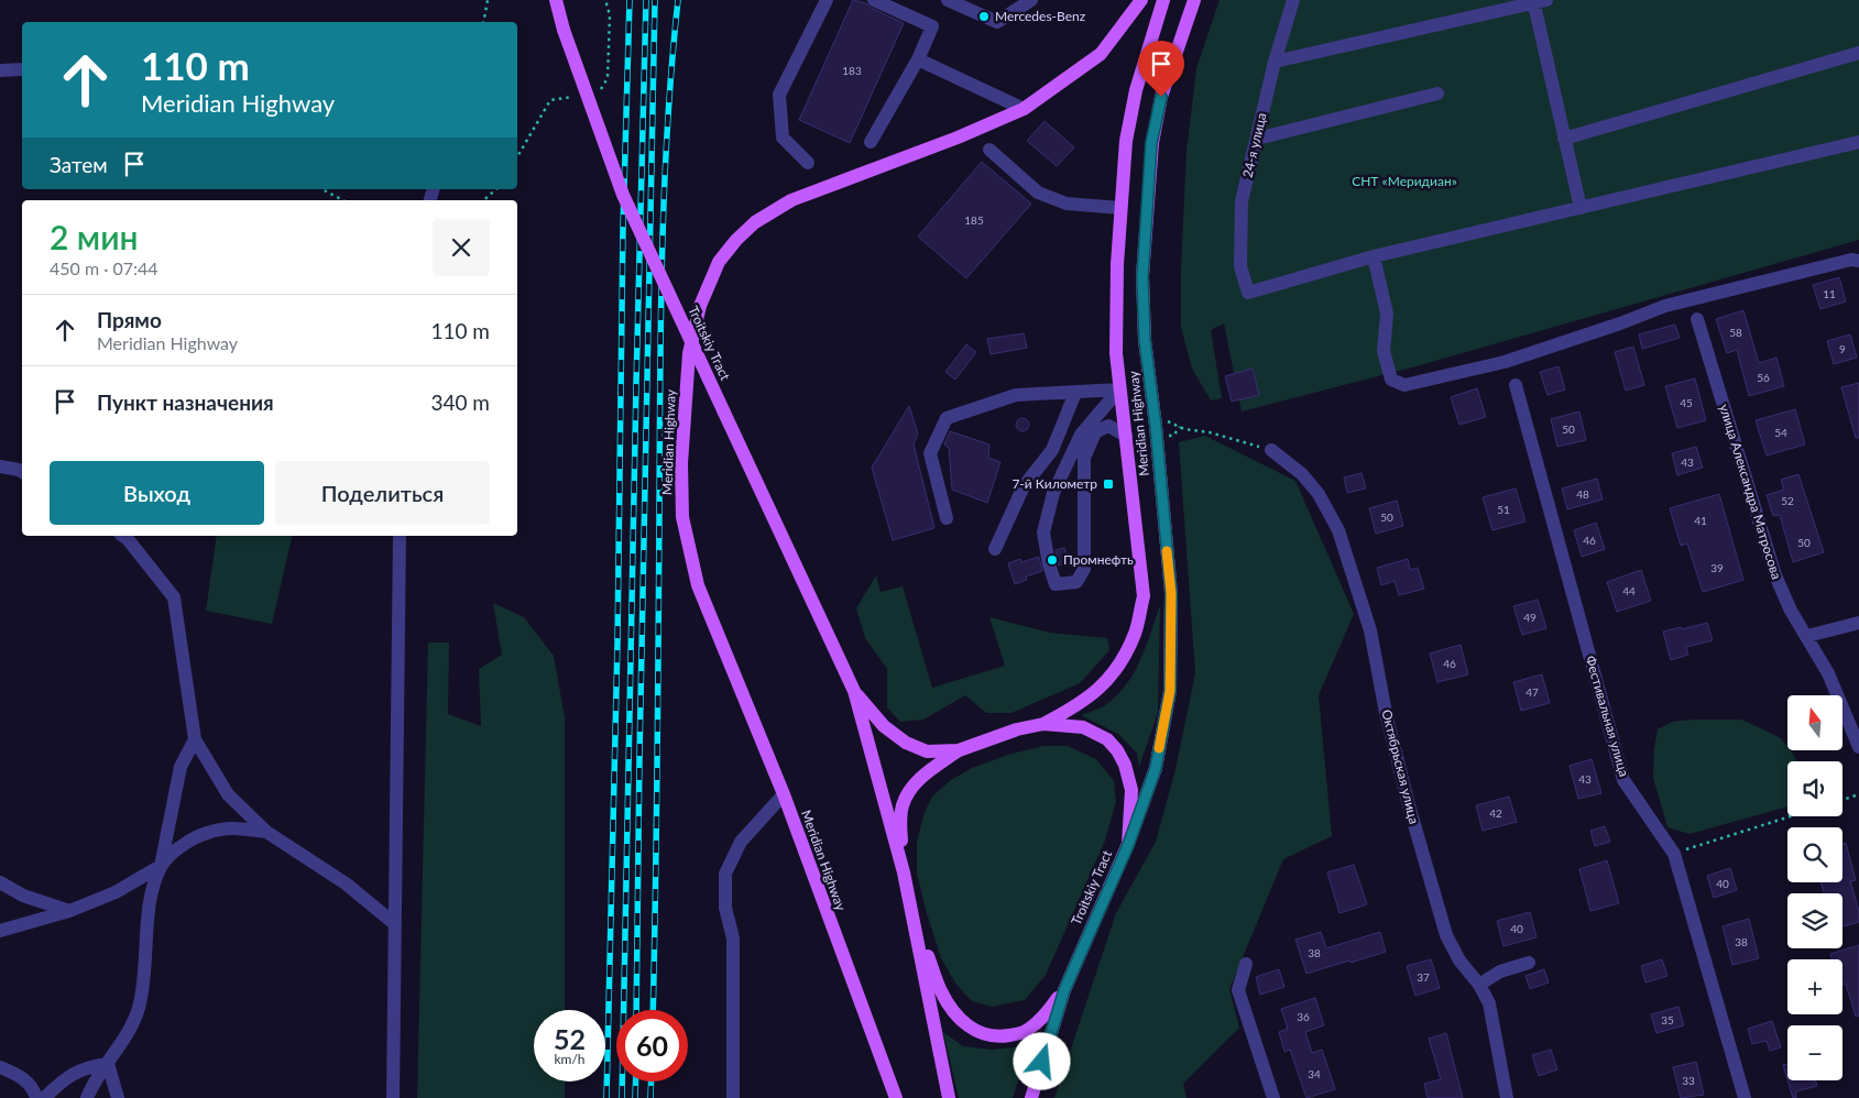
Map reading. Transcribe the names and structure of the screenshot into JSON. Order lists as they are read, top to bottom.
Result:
{
  "streets": {
    "main road": ["Troitskiy Tract", "Meridian Highway"],
    "street": [
      "24-я улица",
      "улица Александра Матросова",
      "Фестивальная улица",
      "Октябрьская улица"
    ]
  },
  "crossings": [
    ["Troitskiy Tract", "Meridian Highway"]
  ],
  "parks": ["СНТ «Меридиан»"],
  "places": {
    "other": ["Mercedes-Benz", "Промнефть"],
    "transit": ["7-й Километр"]
  },
  "house_numbers": [
    "183",
    "185",
    "11",
    "58",
    "9",
    "56",
    "45",
    "50",
    "54",
    "43",
    "48",
    "52",
    "51",
    "50",
    "41",
    "46",
    "50",
    "39",
    "44",
    "49",
    "46",
    "47",
    "43",
    "42",
    "40",
    "40",
    "38",
    "38",
    "37",
    "36",
    "35",
    "34",
    "33"
  ],
  "north": "top",
  "page": {
    "turn": ["110 m", "Meridian Highway"],
    "then": "Затем",
    "heading": ["2 мин", "450 m · 07:44"],
    "list": [
      {
        "name": "Прямо",
        "note": "Meridian Highway",
        "value": "110 m"
      },
      {
        "name": "Пункт назначения",
        "value": "340 m"
      }
    ],
    "buttons": ["Выход", "Поделиться"],
    "map_buttons": ["+", "−"],
    "speed": "52 km/h",
    "limit": "60"
  }
}
